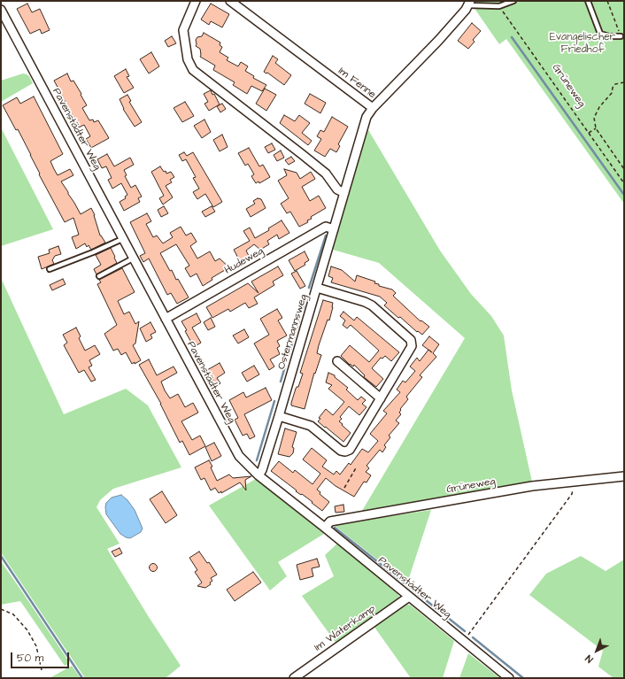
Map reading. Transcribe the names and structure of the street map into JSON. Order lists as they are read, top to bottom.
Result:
{
  "streets": {
    "street": [
      "Im Fenne",
      "Grüneweg",
      "Pavenstädter Weg",
      "Hudeweg",
      "Ostermannsweg",
      "Im Waterkamp"
    ]
  },
  "crossings": [
    ["Im Fenne", "Ostermannsweg"],
    ["Grüneweg", "Pavenstädter Weg"],
    ["Pavenstädter Weg", "Hudeweg"],
    ["Pavenstädter Weg", "Ostermannsweg"],
    ["Pavenstädter Weg", "Im Waterkamp"],
    ["Hudeweg", "Ostermannsweg"]
  ],
  "parks": ["Evangelischer Friedhof"],
  "scale_bar": "50 m",
  "north": "bottom left"
}
